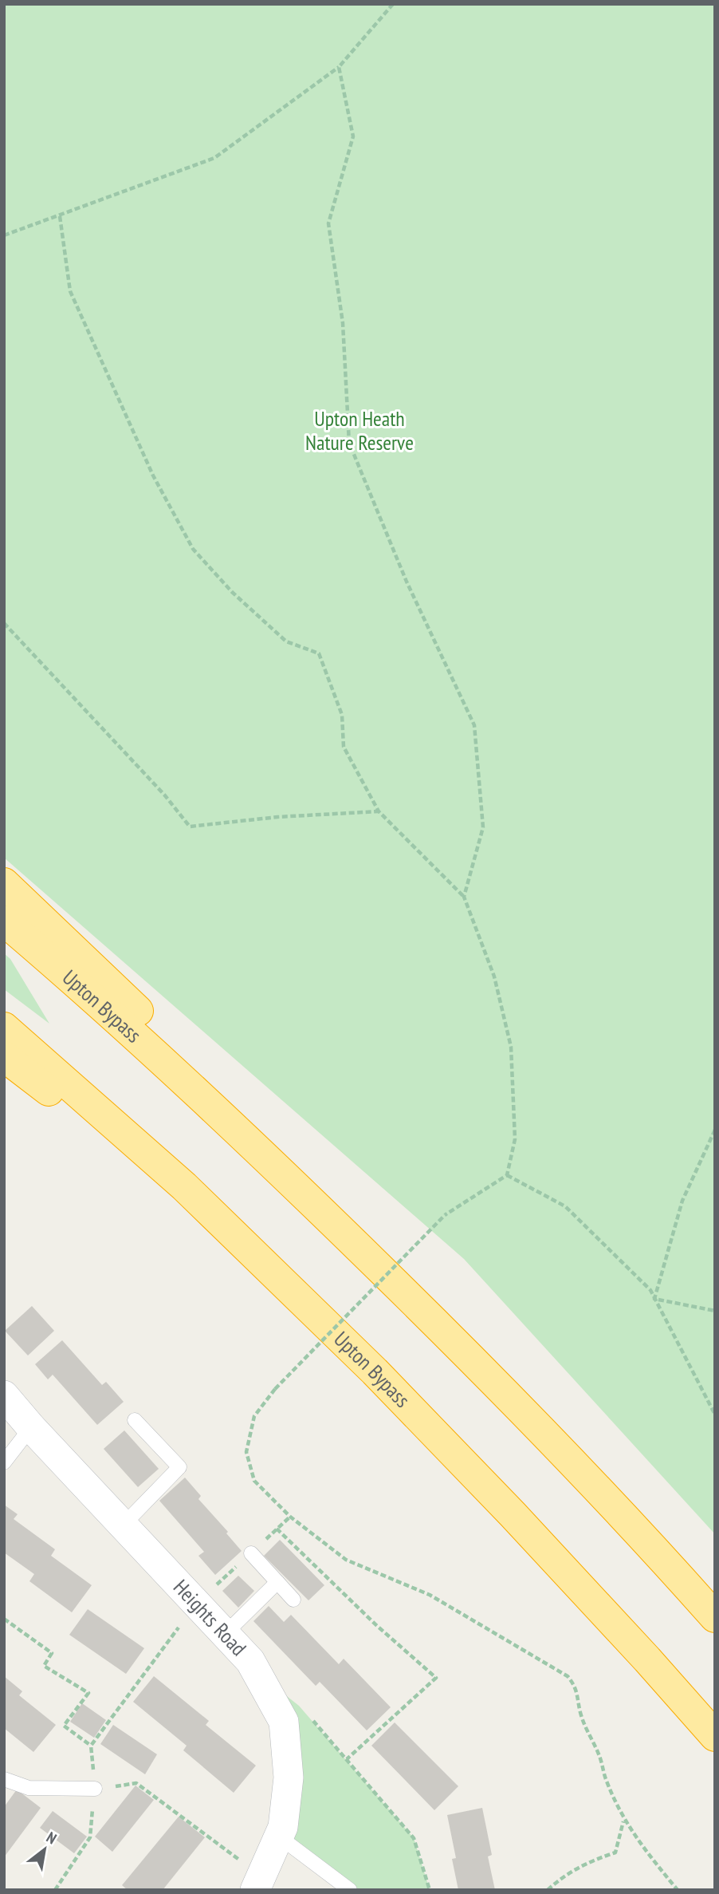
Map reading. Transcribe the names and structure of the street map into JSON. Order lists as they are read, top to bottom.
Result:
{
  "streets": {
    "highway": ["Upton Bypass"],
    "street": ["Heights Road"]
  },
  "parks": ["Upton Heath Nature Reserve"],
  "north": "top right"
}
